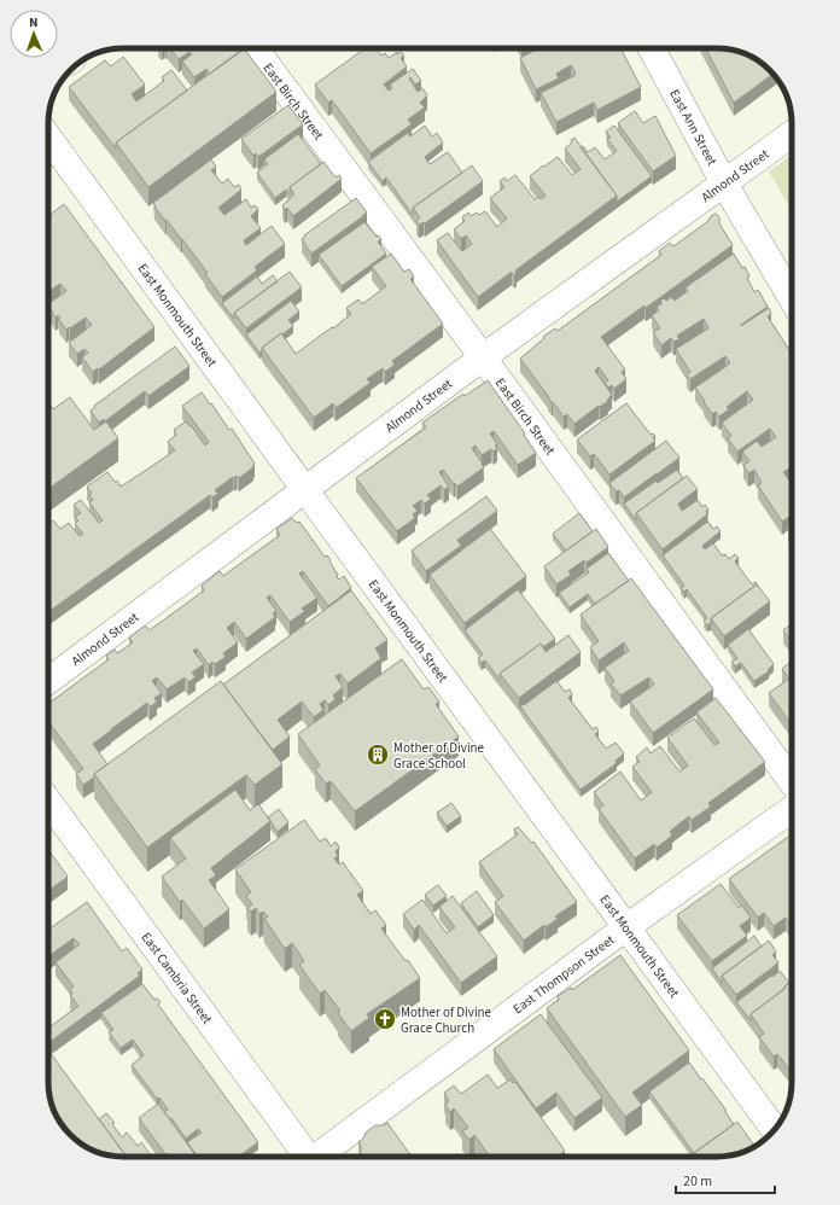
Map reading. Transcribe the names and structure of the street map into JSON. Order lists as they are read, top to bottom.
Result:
{
  "streets": {
    "street": [
      "East Birch Street",
      "East Ann Street",
      "Almond Street",
      "East Monmouth Street",
      "East Thompson Street",
      "East Cambria Street"
    ]
  },
  "crossings": [
    ["East Birch Street", "Almond Street"],
    ["East Ann Street", "Almond Street"],
    ["Almond Street", "East Monmouth Street"],
    ["East Monmouth Street", "East Thompson Street"]
  ],
  "places": {
    "building": ["Mother of Divine Grace School"],
    "church": ["Mother of Divine Grace Church"]
  },
  "scale_bar": "20 m",
  "north": "top"
}
